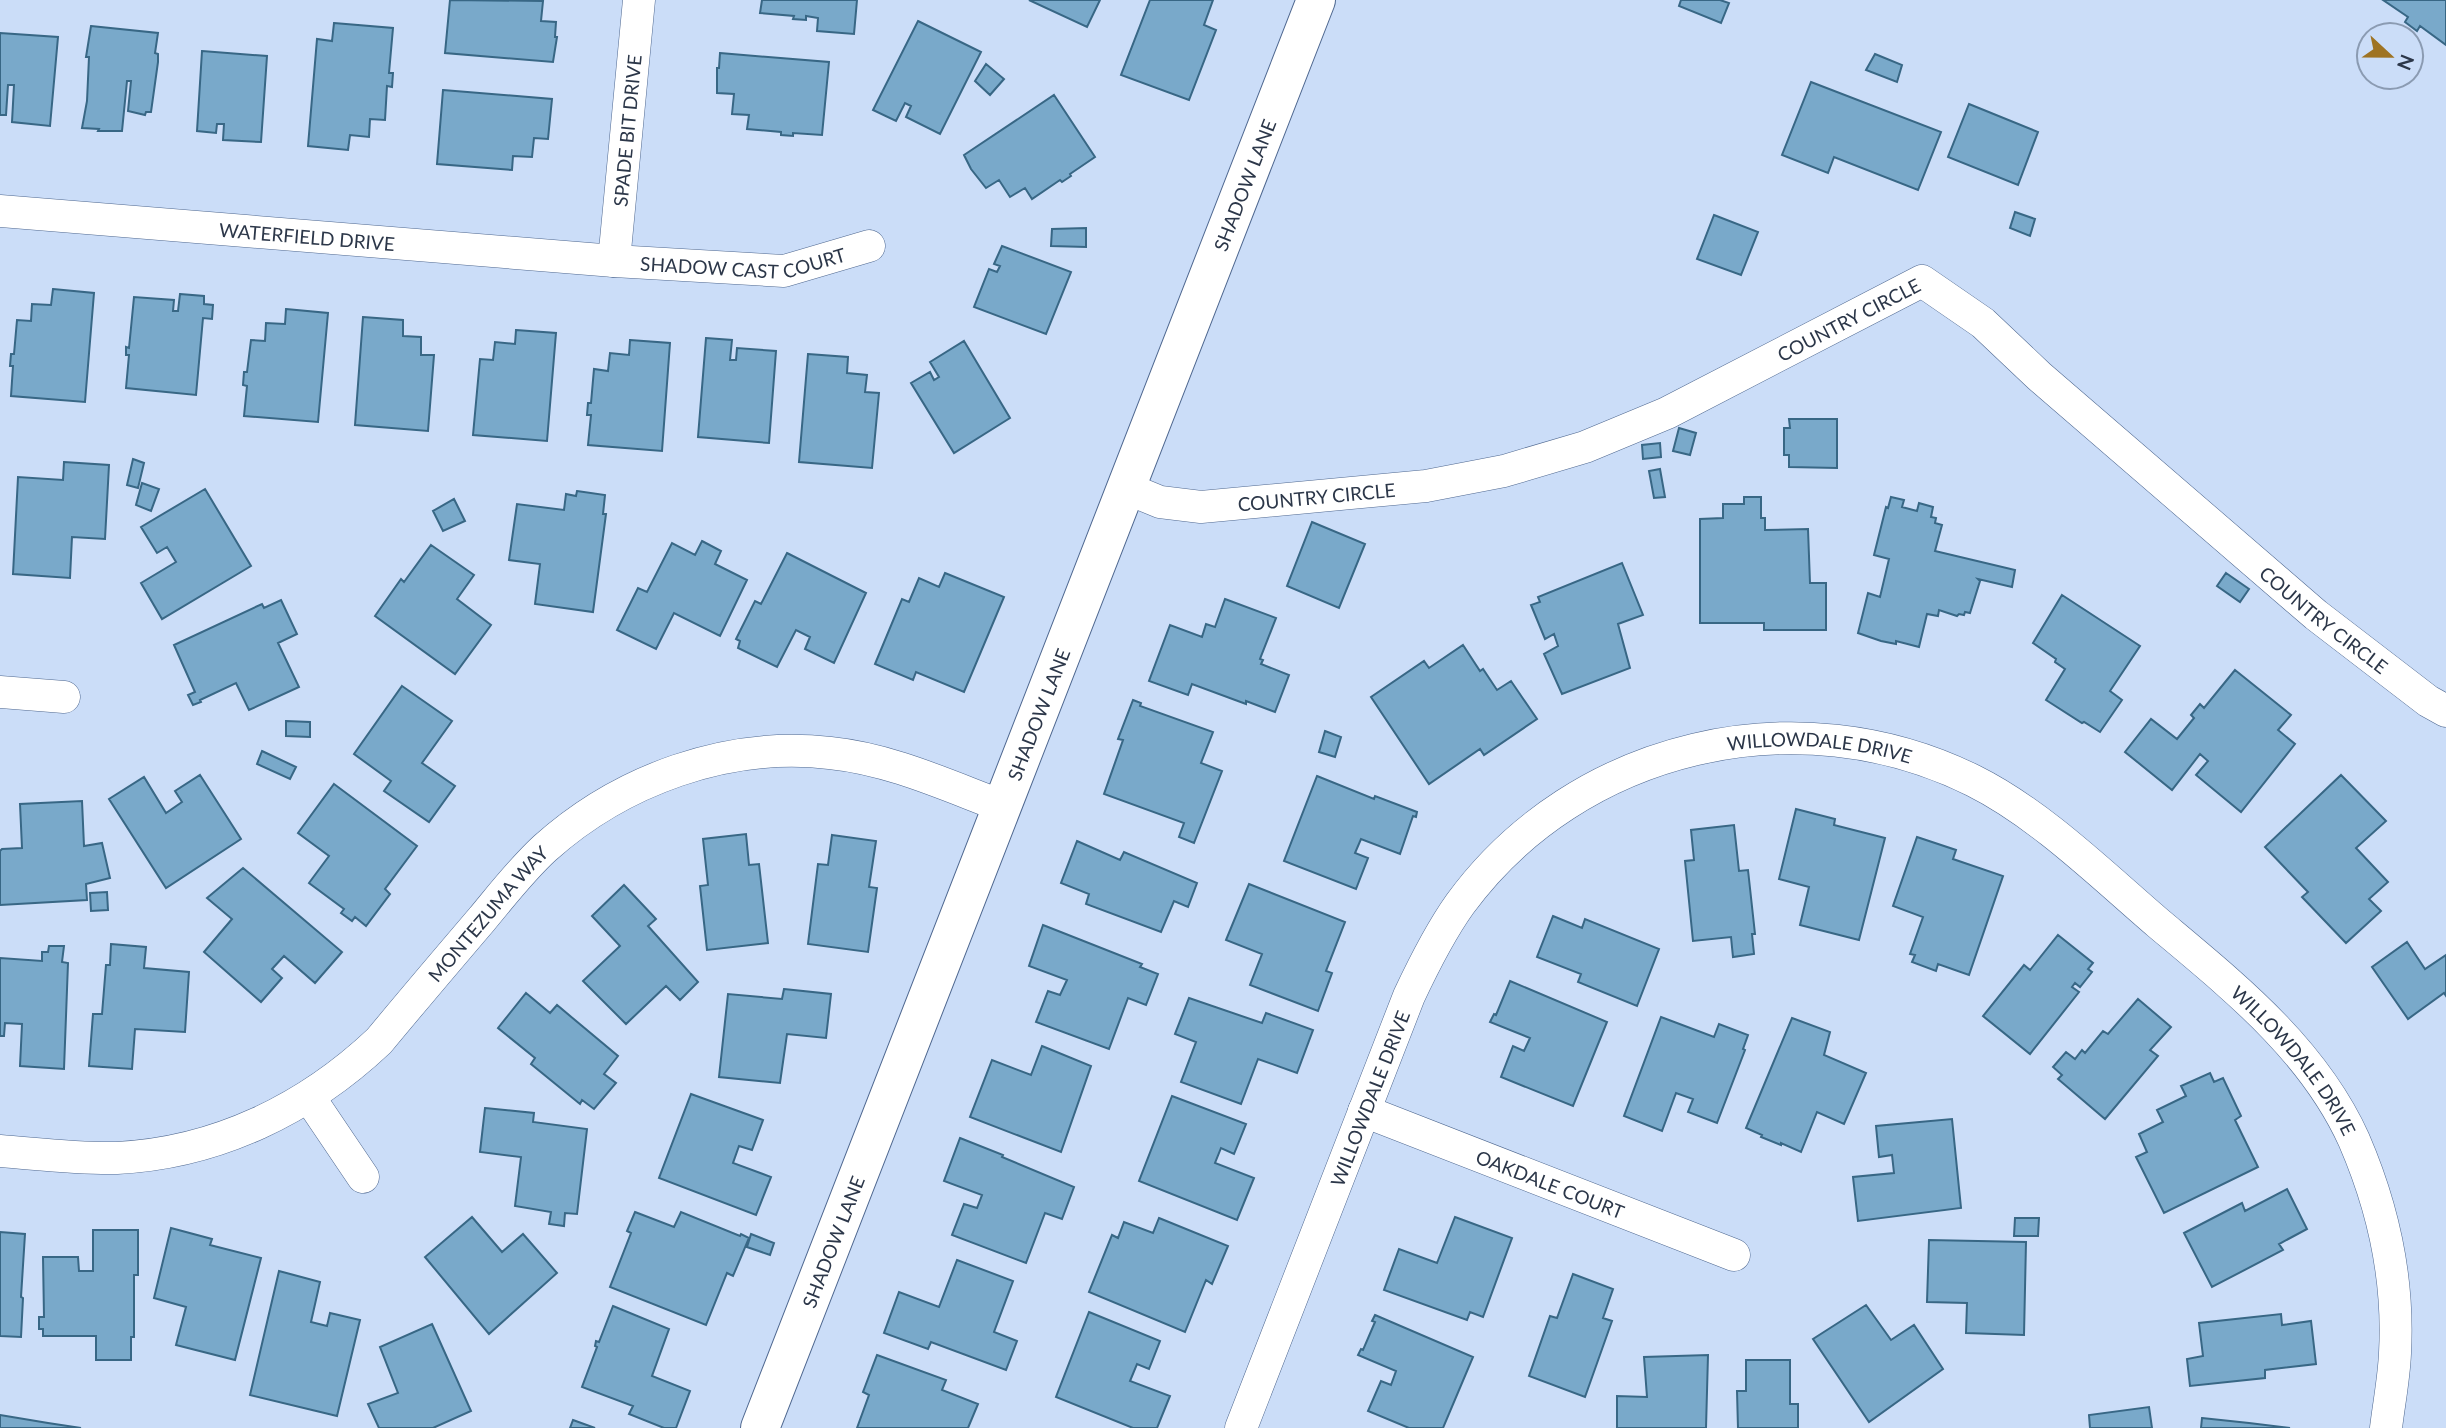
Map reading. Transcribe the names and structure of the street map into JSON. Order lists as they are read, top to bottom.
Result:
{
  "streets": {
    "street": [
      "SPADE BIT DRIVE",
      "SHADOW LANE",
      "WATERFIELD DRIVE",
      "SHADOW CAST COURT",
      "COUNTRY CIRCLE",
      "WILLOWDALE DRIVE",
      "MONTEZUMA WAY",
      "OAKDALE COURT"
    ]
  },
  "crossings": [
    ["SPADE BIT DRIVE", "WATERFIELD DRIVE"],
    ["SPADE BIT DRIVE", "SHADOW CAST COURT"],
    ["SHADOW LANE", "COUNTRY CIRCLE"],
    ["SHADOW LANE", "MONTEZUMA WAY"],
    ["WATERFIELD DRIVE", "SHADOW CAST COURT"],
    ["WILLOWDALE DRIVE", "OAKDALE COURT"]
  ],
  "north": "right"
}
